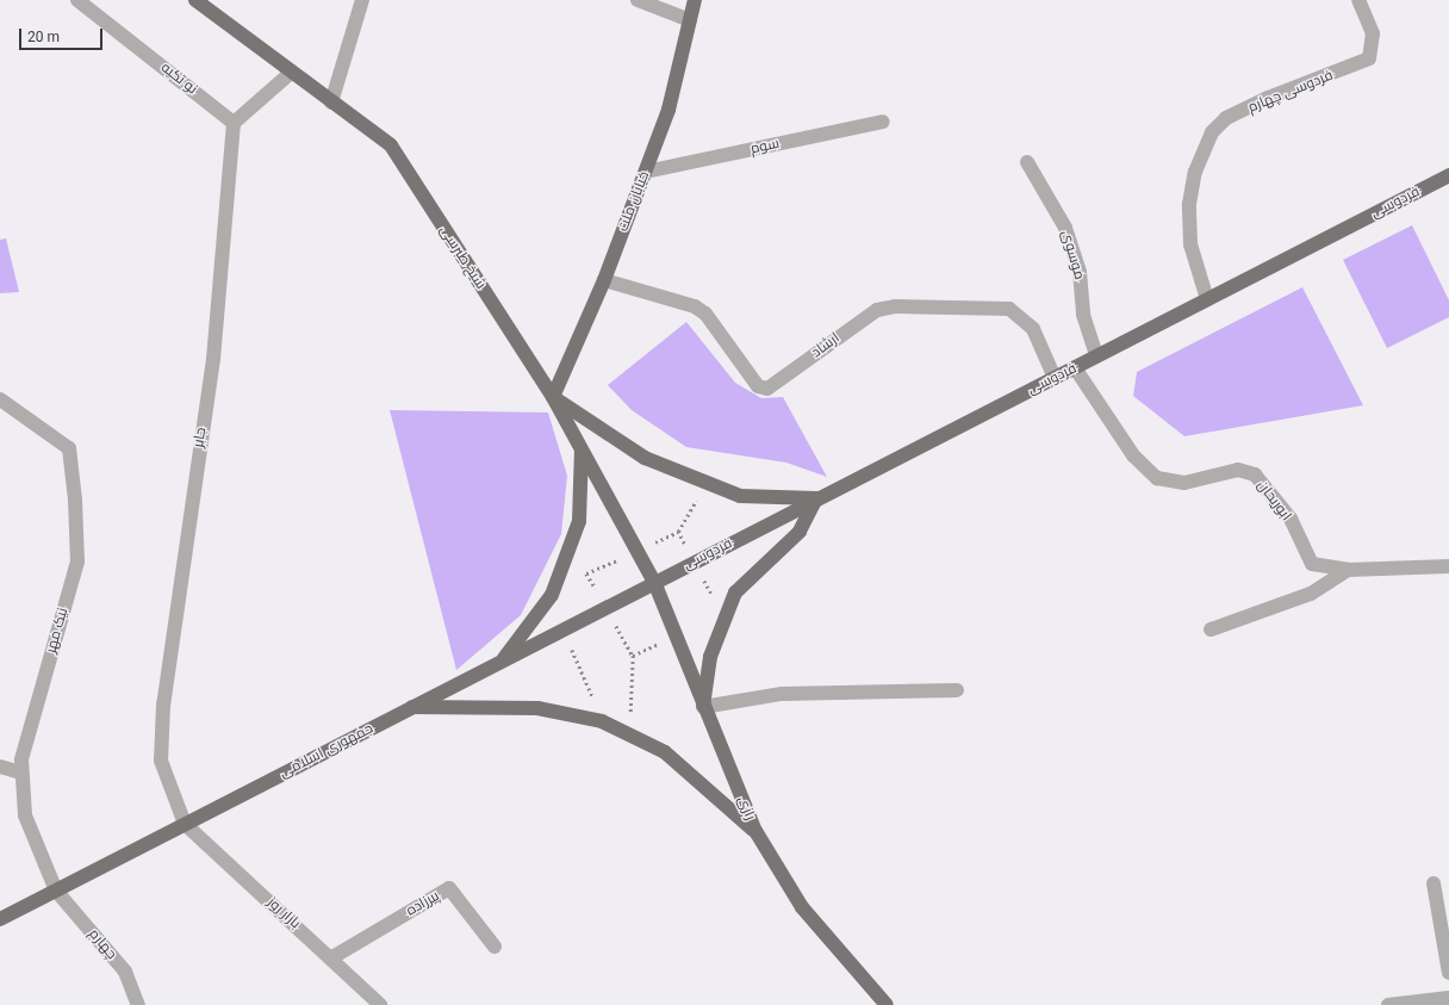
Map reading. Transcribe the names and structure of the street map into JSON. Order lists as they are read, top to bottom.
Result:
{
  "streets": {
    "main road": [
      "خیابان ملت",
      "فردوسی",
      "شیخ طبرسی",
      "جمهوری اسلامی",
      "رازی"
    ],
    "street": [
      "نو تکیه",
      "فردوسی چهارم",
      "سوم",
      "موسوی",
      "ارشاد",
      "جابر",
      "ابوریحان",
      "نیک مهر",
      "پیرزاده",
      "بازار روز",
      "چهارم"
    ]
  },
  "crossings": [
    ["نو تکیه", "جابر"],
    ["فردوسی چهارم", "فردوسی"],
    ["سوم", "خیابان ملت"],
    ["خیابان ملت", "شیخ طبرسی"],
    ["خیابان ملت", "ارشاد"],
    ["فردوسی", "موسوی"],
    ["فردوسی", "شیخ طبرسی"],
    ["فردوسی", "ارشاد"],
    ["فردوسی", "ابوریحان"],
    ["فردوسی", "جمهوری اسلامی"],
    ["فردوسی", "رازی"],
    ["شیخ طبرسی", "جمهوری اسلامی"],
    ["شیخ طبرسی", "رازی"],
    ["جابر", "جمهوری اسلامی"],
    ["جابر", "بازار روز"],
    ["نیک مهر", "جمهوری اسلامی"],
    ["نیک مهر", "چهارم"],
    ["جمهوری اسلامی", "رازی"],
    ["جمهوری اسلامی", "بازار روز"],
    ["جمهوری اسلامی", "چهارم"],
    ["پیرزاده", "بازار روز"]
  ],
  "scale_bar": "20 m"
}
